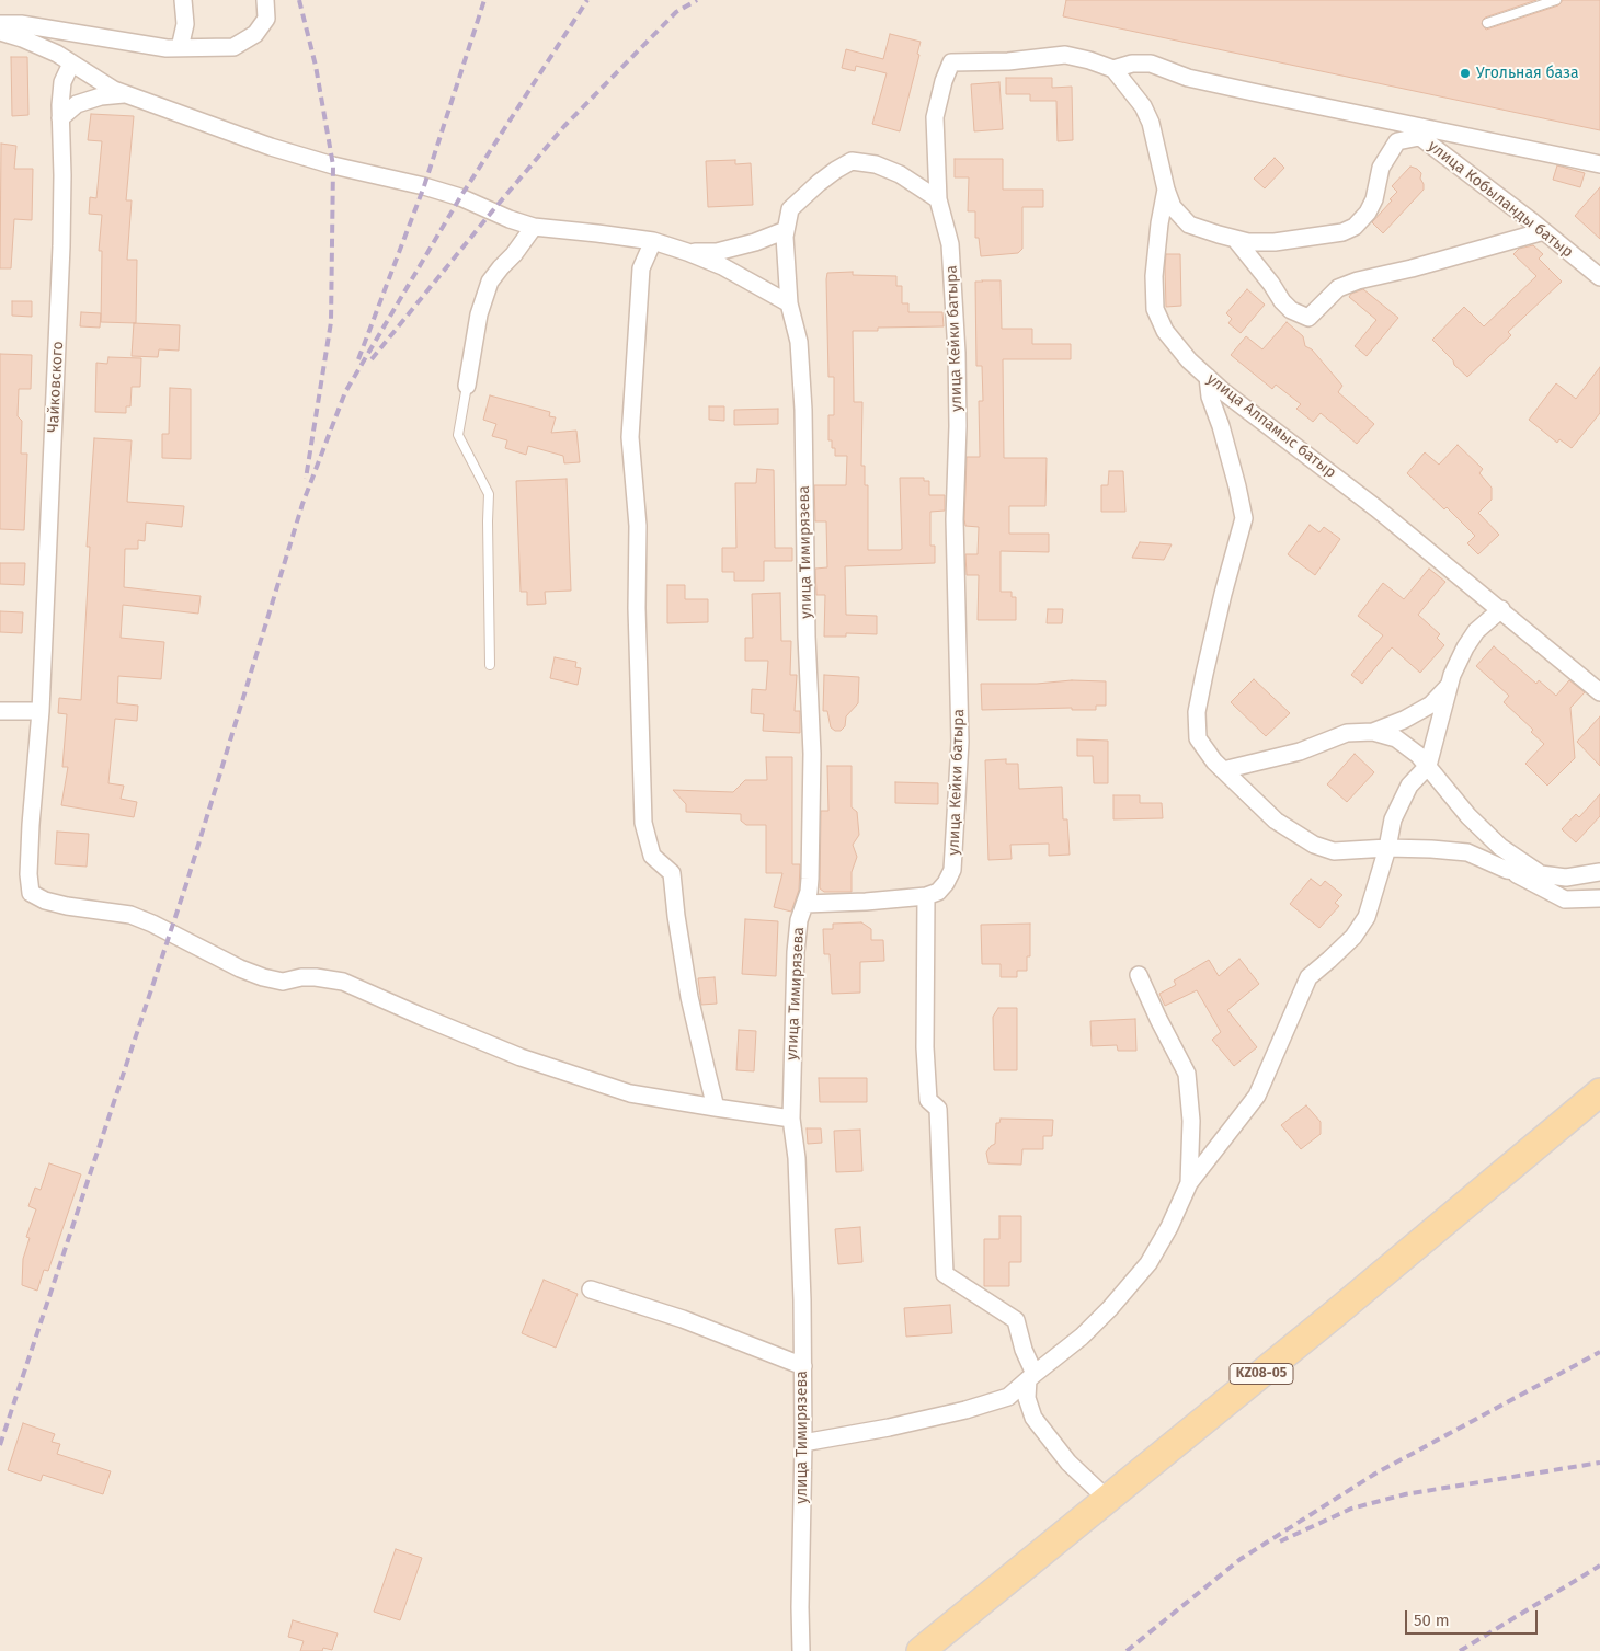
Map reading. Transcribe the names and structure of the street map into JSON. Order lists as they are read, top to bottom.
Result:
{
  "streets": {
    "main road": ["KZ08-05"],
    "street": [
      "улица Кобыланды батыр",
      "улица Кейки батыра",
      "Чайковского",
      "улица Алпамыс батыр",
      "улица Тимирязева"
    ]
  },
  "crossings": [
    ["улица Кейки батыра", "улица Алпамыс батыр"],
    ["улица Кейки батыра", "улица Тимирязева"]
  ],
  "places": ["Угольная база"],
  "scale_bar": "50 m"
}
